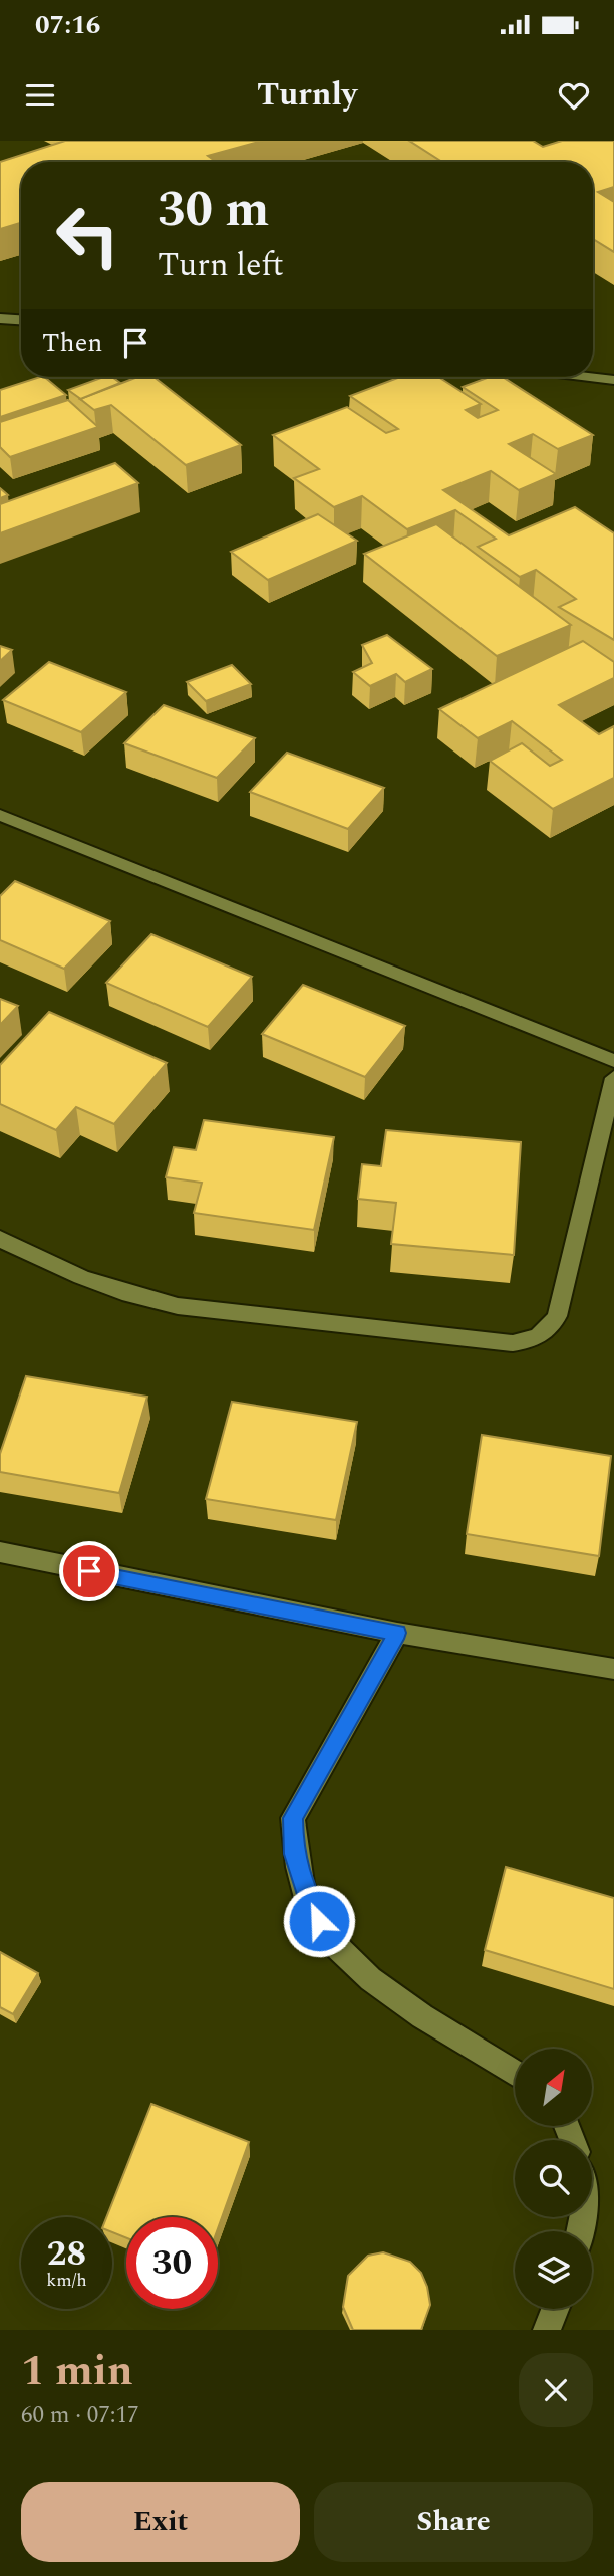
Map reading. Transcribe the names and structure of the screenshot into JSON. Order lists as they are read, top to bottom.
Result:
{
  "north": "top right",
  "page": {
    "status": "07:16",
    "header": "Turnly",
    "turn": ["30 m", "Turn left"],
    "then": "Then",
    "speed": "28 km/h",
    "limit": "30",
    "heading": ["1 min", "60 m · 07:17"],
    "buttons": ["Exit", "Share"]
  }
}
